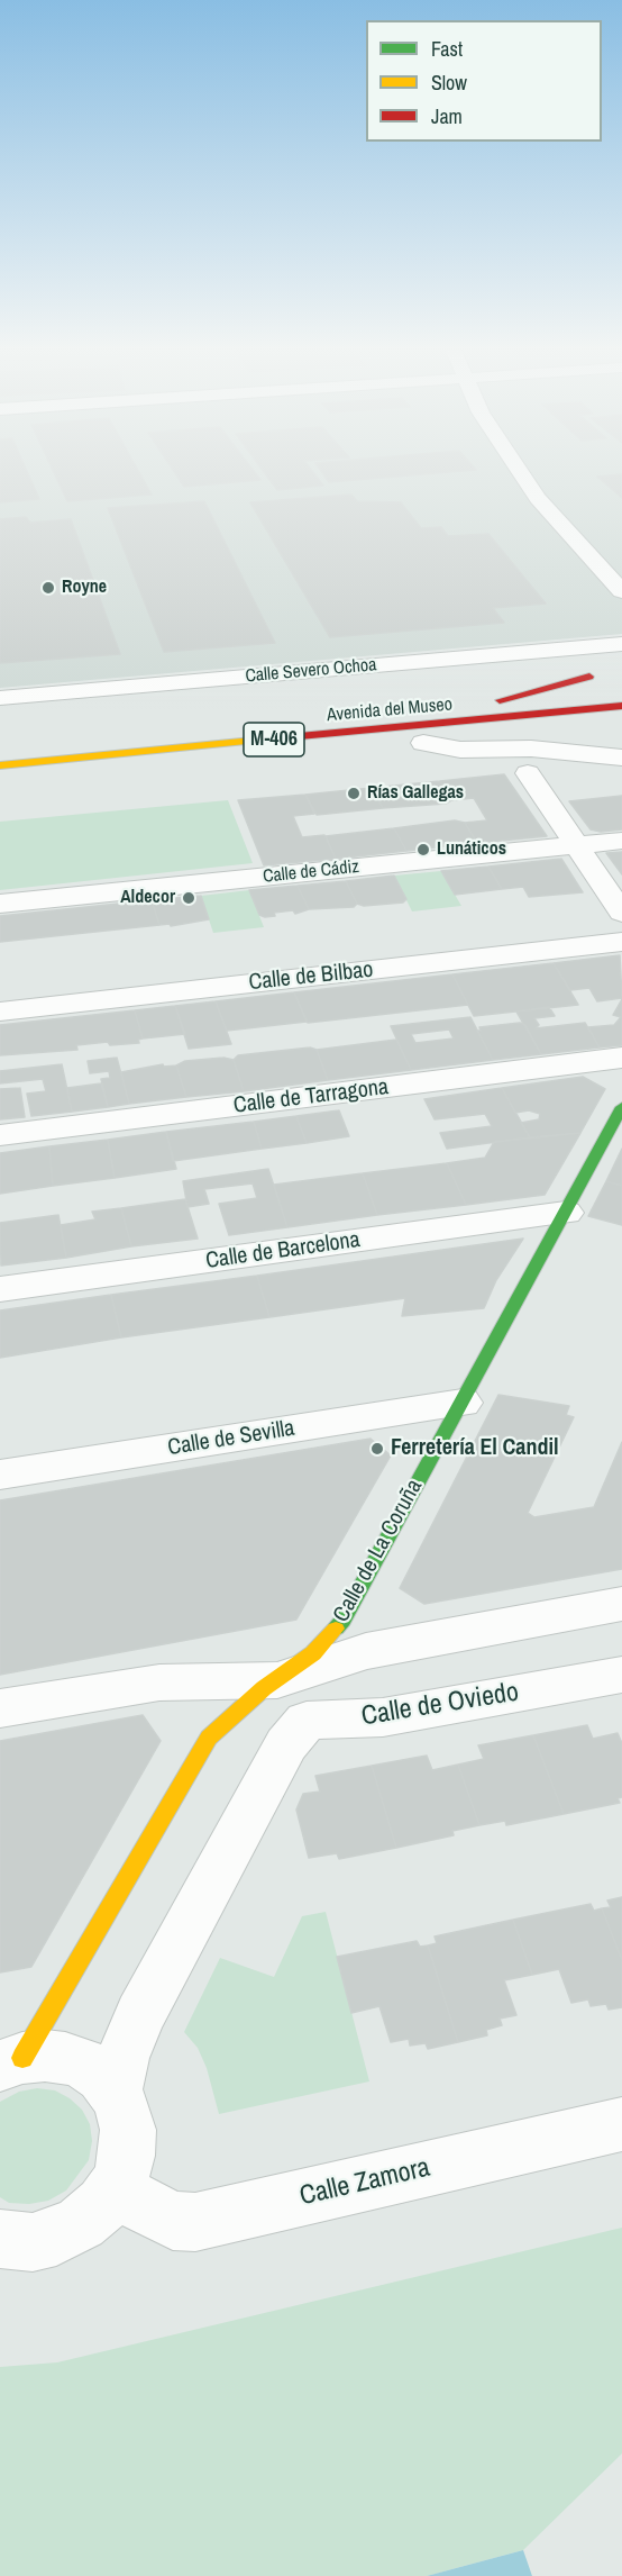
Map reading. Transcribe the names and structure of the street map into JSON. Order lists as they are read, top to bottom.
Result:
{
  "streets": {
    "main road": ["Avenida del Museo", "M-406", "Calle de La Coruña"],
    "street": [
      "Calle Severo Ochoa",
      "Calle de Cádiz",
      "Calle de Bilbao",
      "Calle de Tarragona",
      "Calle de Barcelona",
      "Calle de Sevilla",
      "Calle de Oviedo",
      "Calle Zamora"
    ]
  },
  "crossings": [
    ["Calle de Barcelona", "Calle de La Coruña"],
    ["Calle de Sevilla", "Calle de La Coruña"]
  ],
  "places": [
    "Royne",
    "Rías Gallegas",
    "Lunáticos",
    "Aldecor",
    "Ferretería El Candil"
  ],
  "legend": ["Fast", "Slow", "Jam"]
}
